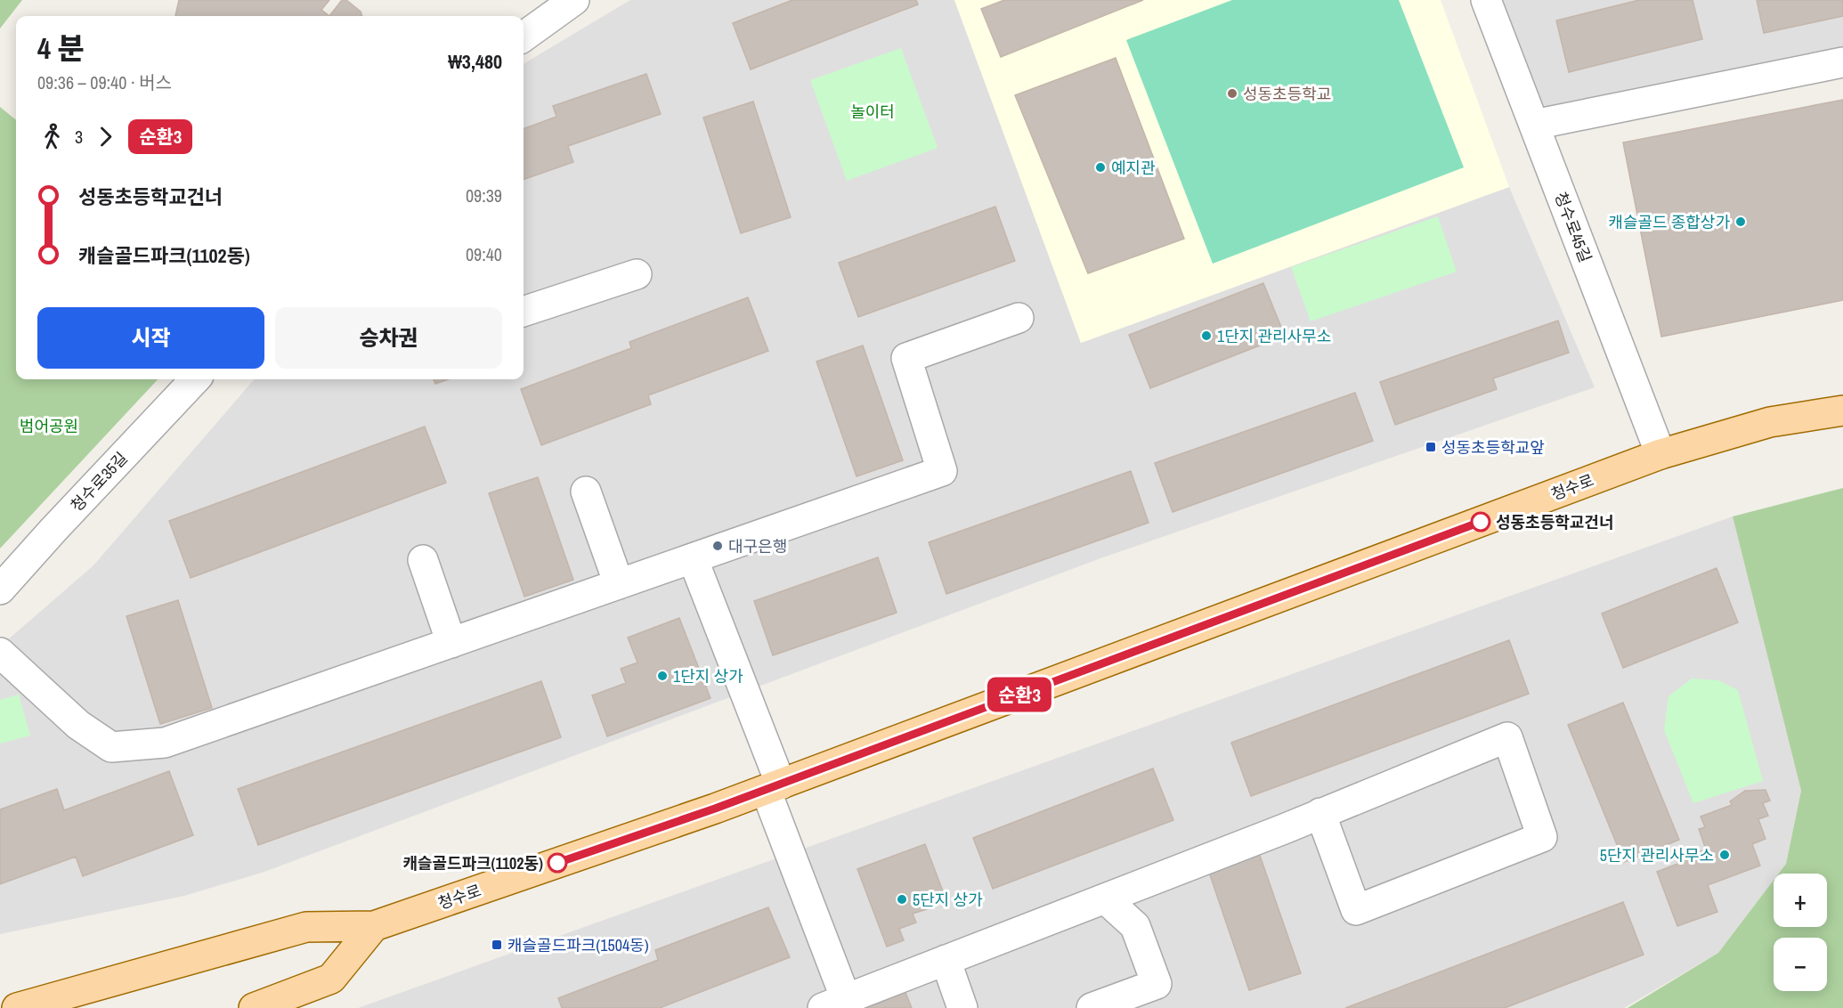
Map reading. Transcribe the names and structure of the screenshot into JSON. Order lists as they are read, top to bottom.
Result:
{
  "streets": {
    "main road": ["청수로"],
    "street": ["청수로45길", "청수로35길"]
  },
  "crossings": [
    ["청수로45길", "청수로"]
  ],
  "parks": ["놀이터", "범어공원"],
  "places": {
    "other": [
      "성동초등학교",
      "예지관",
      "캐슬골드 종합상가",
      "1단지 관리사무소",
      "성동초등학교건너",
      "대구은행",
      "1단지 상가",
      "5단지 관리사무소",
      "캐슬골드파크(1102동)",
      "5단지 상가"
    ],
    "transit": ["성동초등학교앞", "캐슬골드파크(1504동)"]
  },
  "lines": ["bus line 순환3"],
  "page": {
    "on_map": "순환3",
    "heading": ["4 분", "09:36 – 09:40 · 버스", "₩3,480"],
    "legs": ["3", "순환3"],
    "list": [
      {
        "name": "성동초등학교건너",
        "value": "09:39"
      },
      {
        "name": "캐슬골드파크(1102동)",
        "value": "09:40"
      }
    ],
    "buttons": ["시작", "승차권"],
    "map_buttons": ["+", "−"]
  }
}
